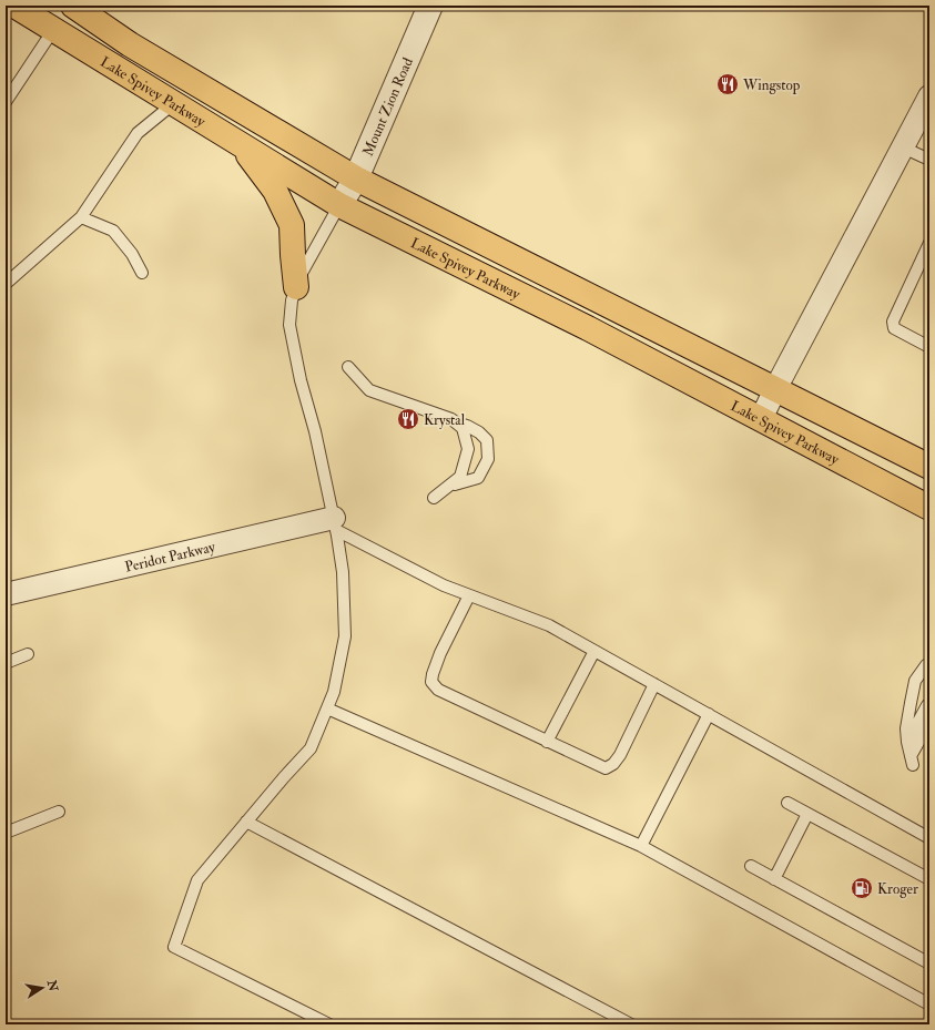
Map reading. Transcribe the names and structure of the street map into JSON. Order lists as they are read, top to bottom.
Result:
{
  "streets": {
    "highway": ["Lake Spivey Parkway"],
    "street": ["Mount Zion Road", "Peridot Parkway"]
  },
  "crossings": [
    ["Lake Spivey Parkway", "Mount Zion Road"]
  ],
  "places": {
    "restaurant": ["Wingstop", "Krystal"],
    "fuel station": ["Kroger"]
  },
  "north": "right"
}
